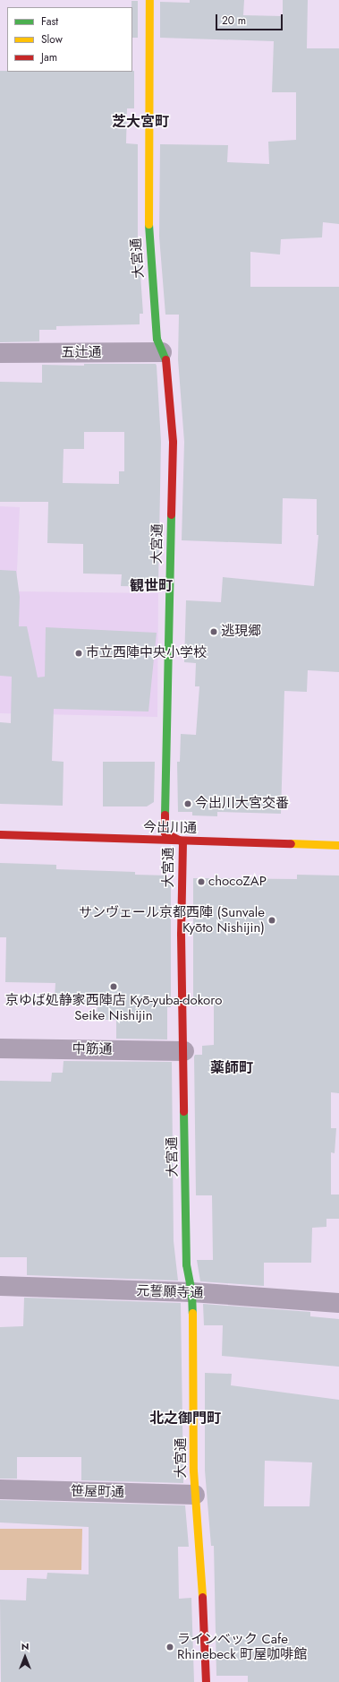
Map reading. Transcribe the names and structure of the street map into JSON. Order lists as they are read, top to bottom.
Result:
{
  "streets": {
    "street": [
      "大宮通",
      "五辻通",
      "今出川通",
      "中筋通",
      "元誓願寺通",
      "笹屋町通"
    ]
  },
  "crossings": [
    ["大宮通", "五辻通"],
    ["大宮通", "今出川通"],
    ["大宮通", "中筋通"],
    ["大宮通", "元誓願寺通"],
    ["大宮通", "笹屋町通"]
  ],
  "districts": [
    "芝大宮町",
    "観世町",
    "薬師町",
    "北之御門町"
  ],
  "places": [
    "逃現郷",
    "市立西陣中央小学校",
    "今出川大宮交番",
    "chocoZAP",
    "サンヴェール京都西陣 (Sunvale Kyōto Nishijin)",
    "京ゆば処静家西陣店 Kyō-yuba-dokoro Seike Nishijin",
    "ラインベック Cafe Rhinebeck 町屋咖啡館"
  ],
  "legend": ["Fast", "Slow", "Jam"],
  "scale_bar": "20 m",
  "north": "top"
}
